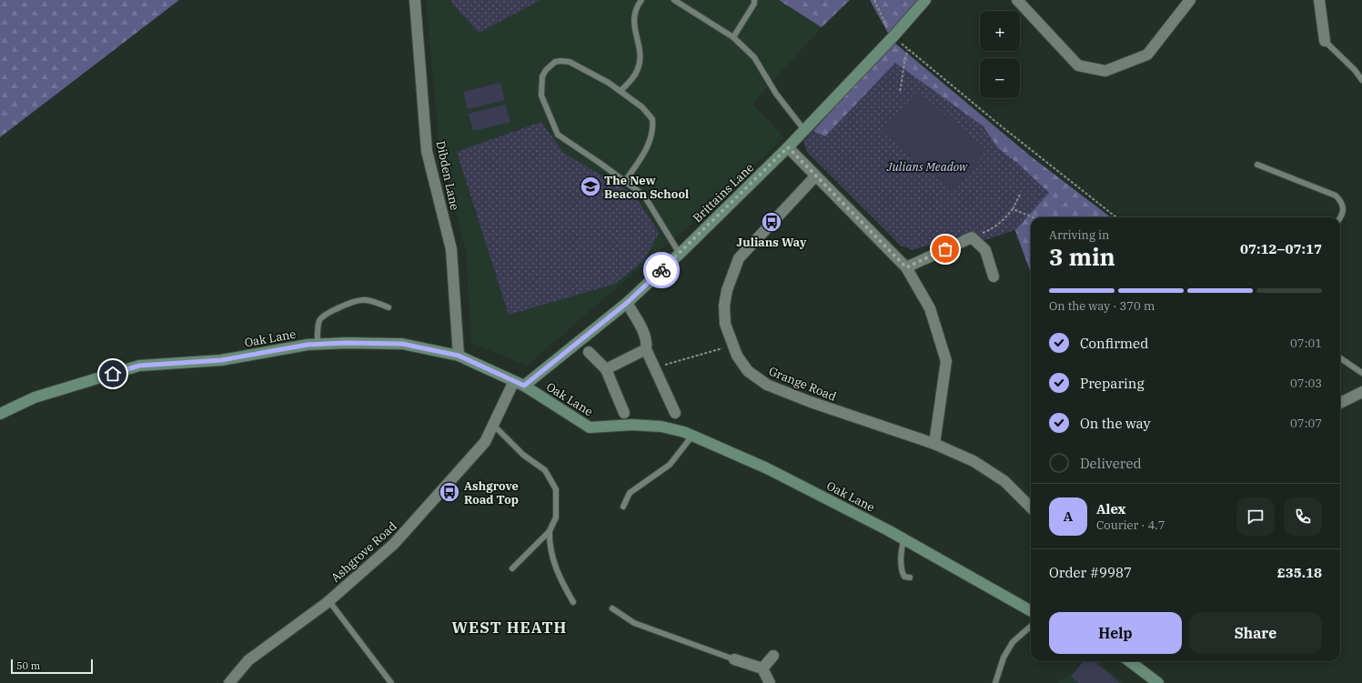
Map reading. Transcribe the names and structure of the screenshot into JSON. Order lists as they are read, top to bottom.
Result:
{
  "streets": {
    "street": [
      "Dibden Lane",
      "Brittains Lane",
      "Oak Lane",
      "Grange Road",
      "Ashgrove Road"
    ]
  },
  "crossings": [
    ["Dibden Lane", "Oak Lane"],
    ["Brittains Lane", "Oak Lane"],
    ["Brittains Lane", "Ashgrove Road"],
    ["Oak Lane", "Ashgrove Road"]
  ],
  "districts": ["WEST HEATH"],
  "parks": ["Julians Meadow"],
  "places": {
    "school or university": ["The New Beacon School"],
    "bus stop": ["Julians Way", "Ashgrove Road Top"]
  },
  "scale_bar": "50 m",
  "page": {
    "map_buttons": ["+", "−"],
    "heading": ["3 min", "Arriving in", "07:12–07:17"],
    "panel": [
      "Alex",
      "Courier · 4.7",
      "Order #9987",
      "£35.18"
    ],
    "bar": "On the way · 370 m",
    "list": [
      ["Confirmed", "07:01"],
      ["Preparing", "07:03"],
      ["On the way", "07:07"],
      "Delivered"
    ],
    "round": "A",
    "buttons": ["Help", "Share"],
    "scale": "50 m"
  }
}
